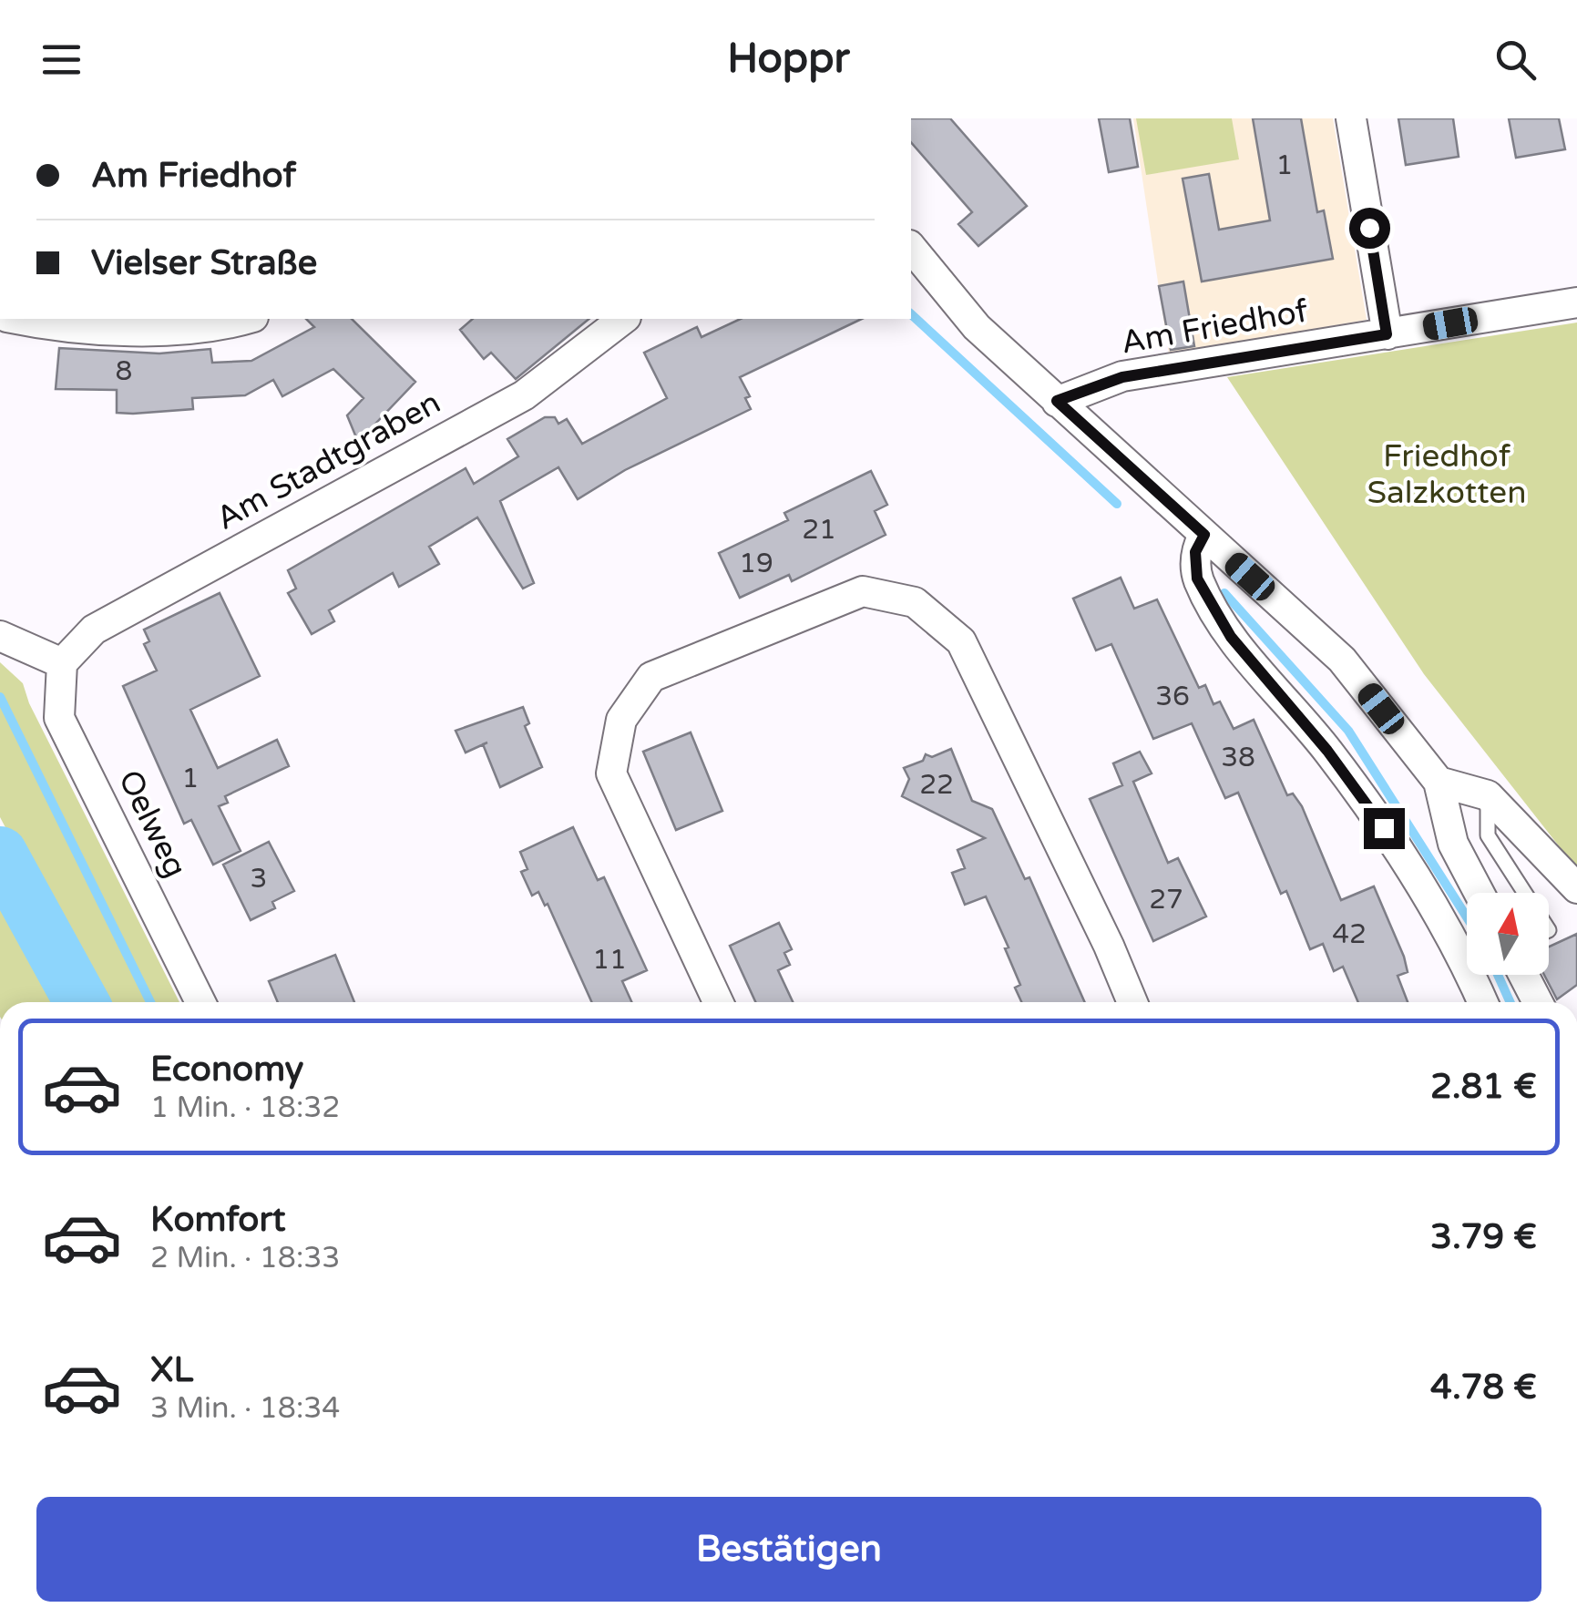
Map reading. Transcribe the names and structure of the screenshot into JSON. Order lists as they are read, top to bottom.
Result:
{
  "streets": {
    "street": ["Am Friedhof", "Am Stadtgraben", "Oelweg"]
  },
  "crossings": [
    ["Am Stadtgraben", "Oelweg"]
  ],
  "parks": ["Friedhof Salzkotten"],
  "house_numbers": [
    "1",
    "8",
    "21",
    "19",
    "36",
    "38",
    "1",
    "22",
    "3",
    "27",
    "42",
    "11"
  ],
  "north": "top",
  "page": {
    "header": "Hoppr",
    "banner": ["Am Friedhof", "Vielser Straße"],
    "list": [
      {
        "name": "Economy",
        "note": "1 Min. · 18:32",
        "value": "2.81 €"
      },
      {
        "name": "Komfort",
        "note": "2 Min. · 18:33",
        "value": "3.79 €"
      },
      {
        "name": "XL",
        "note": "3 Min. · 18:34",
        "value": "4.78 €"
      }
    ],
    "buttons": "Bestätigen"
  }
}
